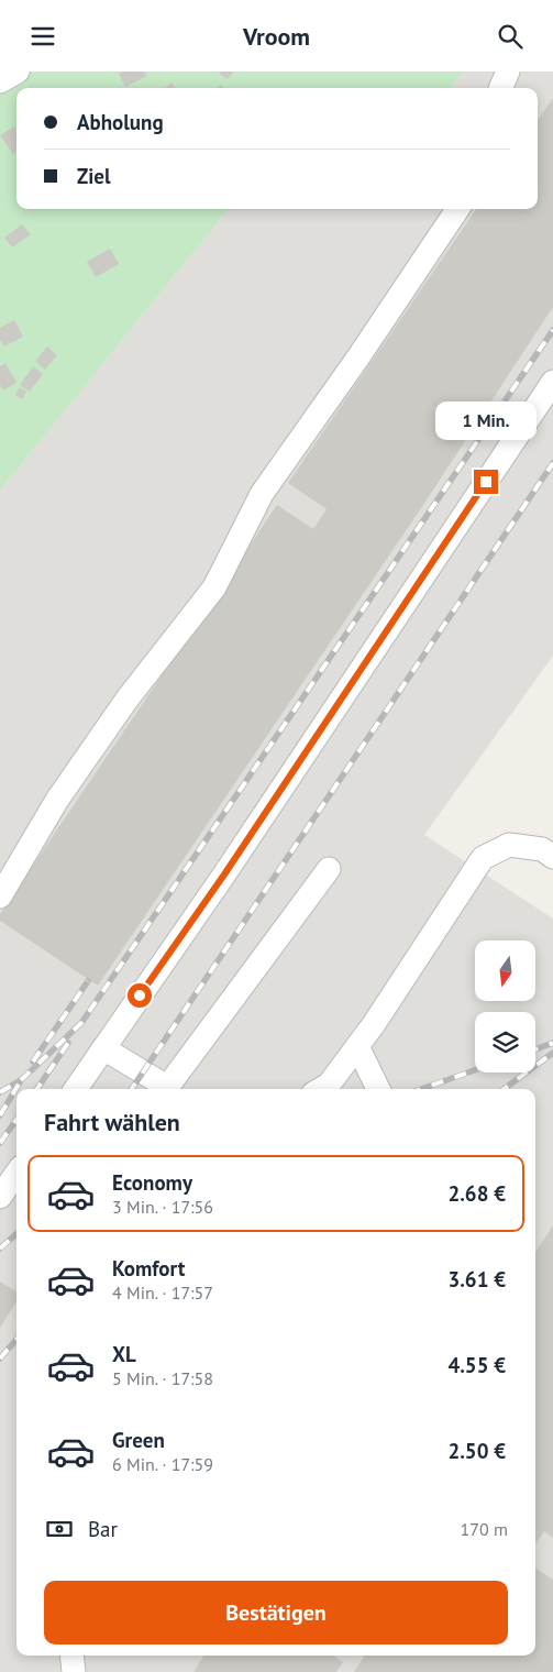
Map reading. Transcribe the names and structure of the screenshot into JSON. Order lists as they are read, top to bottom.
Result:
{
  "north": "bottom",
  "page": {
    "header": "Vroom",
    "banner": ["Abholung", "Ziel"],
    "bubble": "1 Min.",
    "heading": "Fahrt wählen",
    "list": [
      {
        "name": "Economy",
        "note": "3 Min. · 17:56",
        "value": "2.68 €"
      },
      {
        "name": "Komfort",
        "note": "4 Min. · 17:57",
        "value": "3.61 €"
      },
      {
        "name": "XL",
        "note": "5 Min. · 17:58",
        "value": "4.55 €"
      },
      {
        "name": "Green",
        "note": "6 Min. · 17:59",
        "value": "2.50 €"
      }
    ],
    "pay": ["Bar", "170 m"],
    "buttons": "Bestätigen"
  }
}
